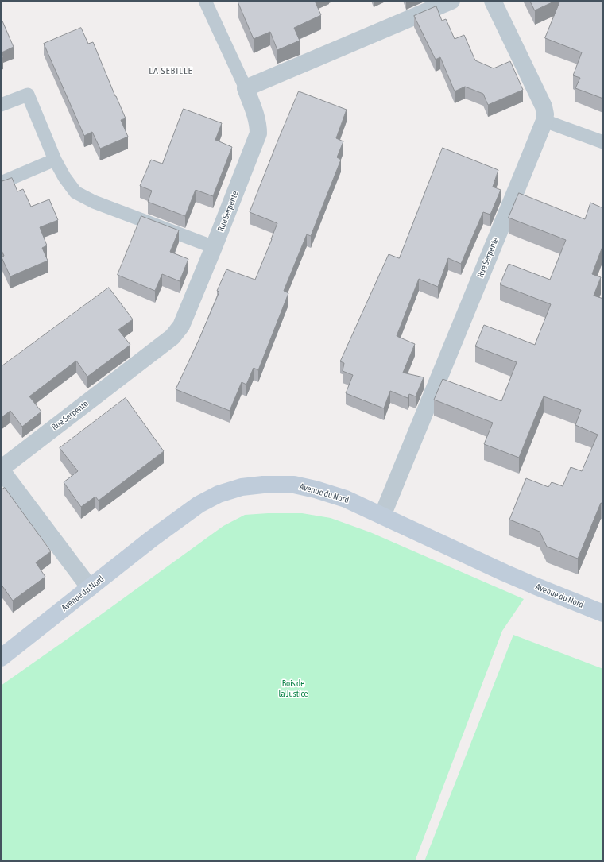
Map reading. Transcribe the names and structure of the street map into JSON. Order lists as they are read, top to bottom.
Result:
{
  "streets": {
    "street": ["Rue Serpente", "Avenue du Nord"]
  },
  "crossings": [
    ["Rue Serpente", "Avenue du Nord"]
  ],
  "districts": ["LA SEBILLE"],
  "parks": ["Bois de la Justice"]
}
